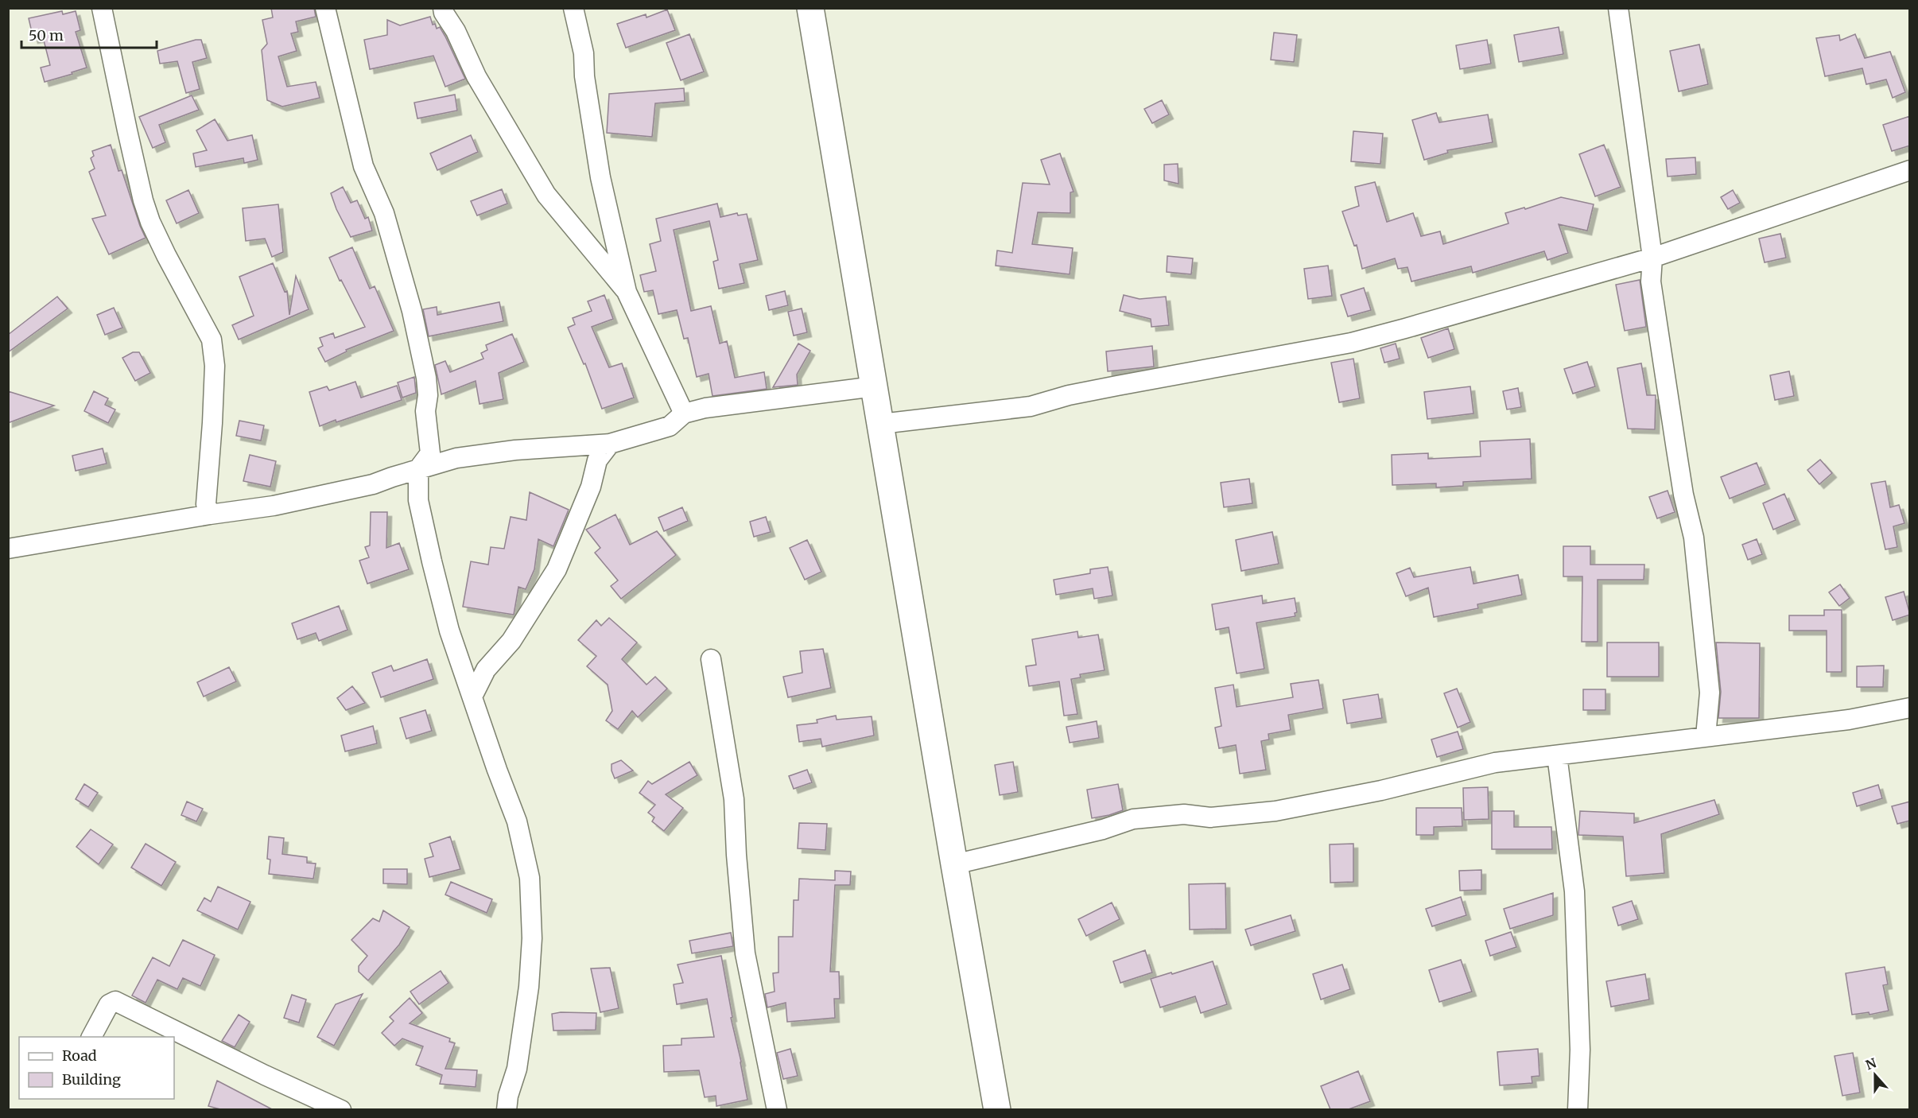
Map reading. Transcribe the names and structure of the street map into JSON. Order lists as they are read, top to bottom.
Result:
{
  "legend": ["Road", "Building"],
  "scale_bar": "50 m",
  "north": "top"
}
